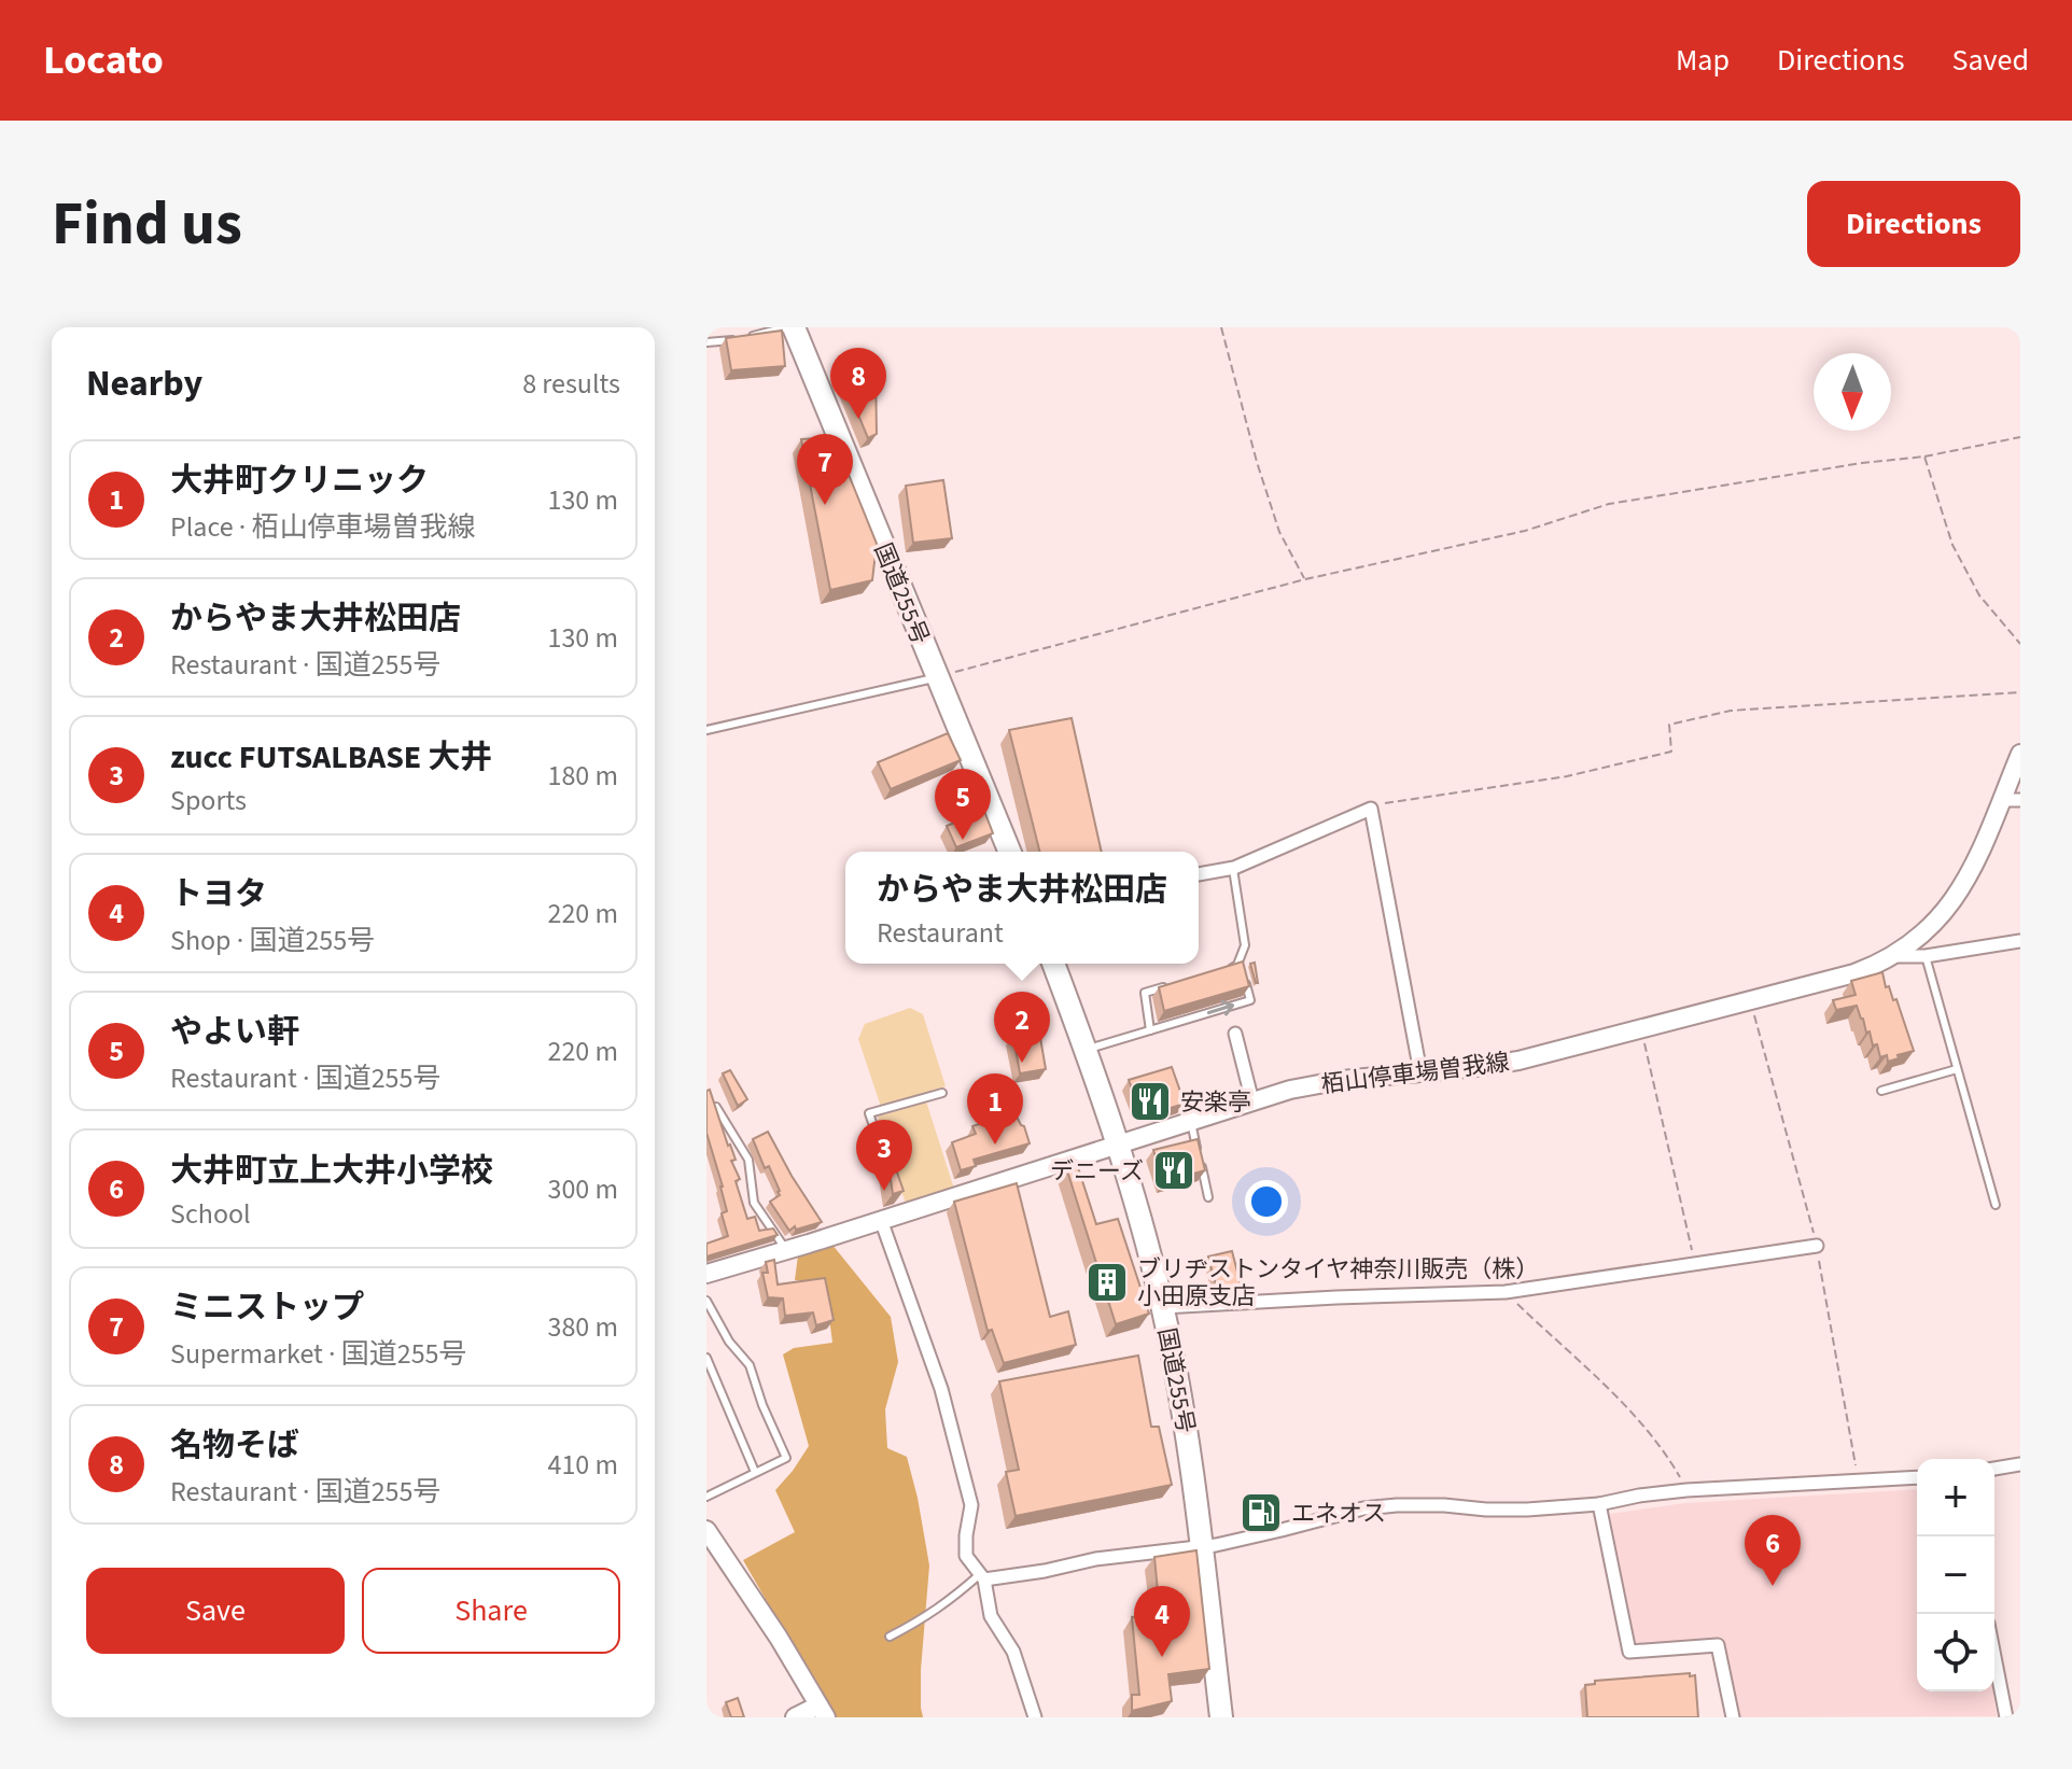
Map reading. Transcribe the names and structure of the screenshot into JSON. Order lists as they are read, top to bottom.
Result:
{
  "streets": {
    "highway": ["国道255号"],
    "main road": ["栢山停車場曽我線"]
  },
  "crossings": [
    ["国道255号", "栢山停車場曽我線"]
  ],
  "places": {
    "restaurant": ["安楽亭", "デニーズ"],
    "building": ["ブリヂストンタイヤ神奈川販売（株） 小田原支店"],
    "fuel station": ["エネオス"]
  },
  "north": "bottom",
  "page": {
    "header": "Locato",
    "nav": ["Map", "Directions", "Saved"],
    "buttons": [
      "Directions",
      ["Save", "Share"]
    ],
    "title": "Find us",
    "heading": ["Nearby", "8 results"],
    "pins": [
      "8",
      "7",
      "5",
      "2",
      "1",
      "3",
      "6",
      "4"
    ],
    "list": [
      {
        "mark": "1",
        "name": "大井町クリニック",
        "note": "Place · 栢山停車場曽我線",
        "value": "130 m"
      },
      {
        "mark": "2",
        "name": "からやま大井松田店",
        "note": "Restaurant · 国道255号",
        "value": "130 m"
      },
      {
        "mark": "3",
        "name": "zucc FUTSALBASE 大井",
        "note": "Sports",
        "value": "180 m"
      },
      {
        "mark": "4",
        "name": "トヨタ",
        "note": "Shop · 国道255号",
        "value": "220 m"
      },
      {
        "mark": "5",
        "name": "やよい軒",
        "note": "Restaurant · 国道255号",
        "value": "220 m"
      },
      {
        "mark": "6",
        "name": "大井町立上大井小学校",
        "note": "School",
        "value": "300 m"
      },
      {
        "mark": "7",
        "name": "ミニストップ",
        "note": "Supermarket · 国道255号",
        "value": "380 m"
      },
      {
        "mark": "8",
        "name": "名物そば",
        "note": "Restaurant · 国道255号",
        "value": "410 m"
      }
    ],
    "popup": ["からやま大井松田店", "Restaurant"],
    "map_buttons": ["+", "−"]
  }
}
